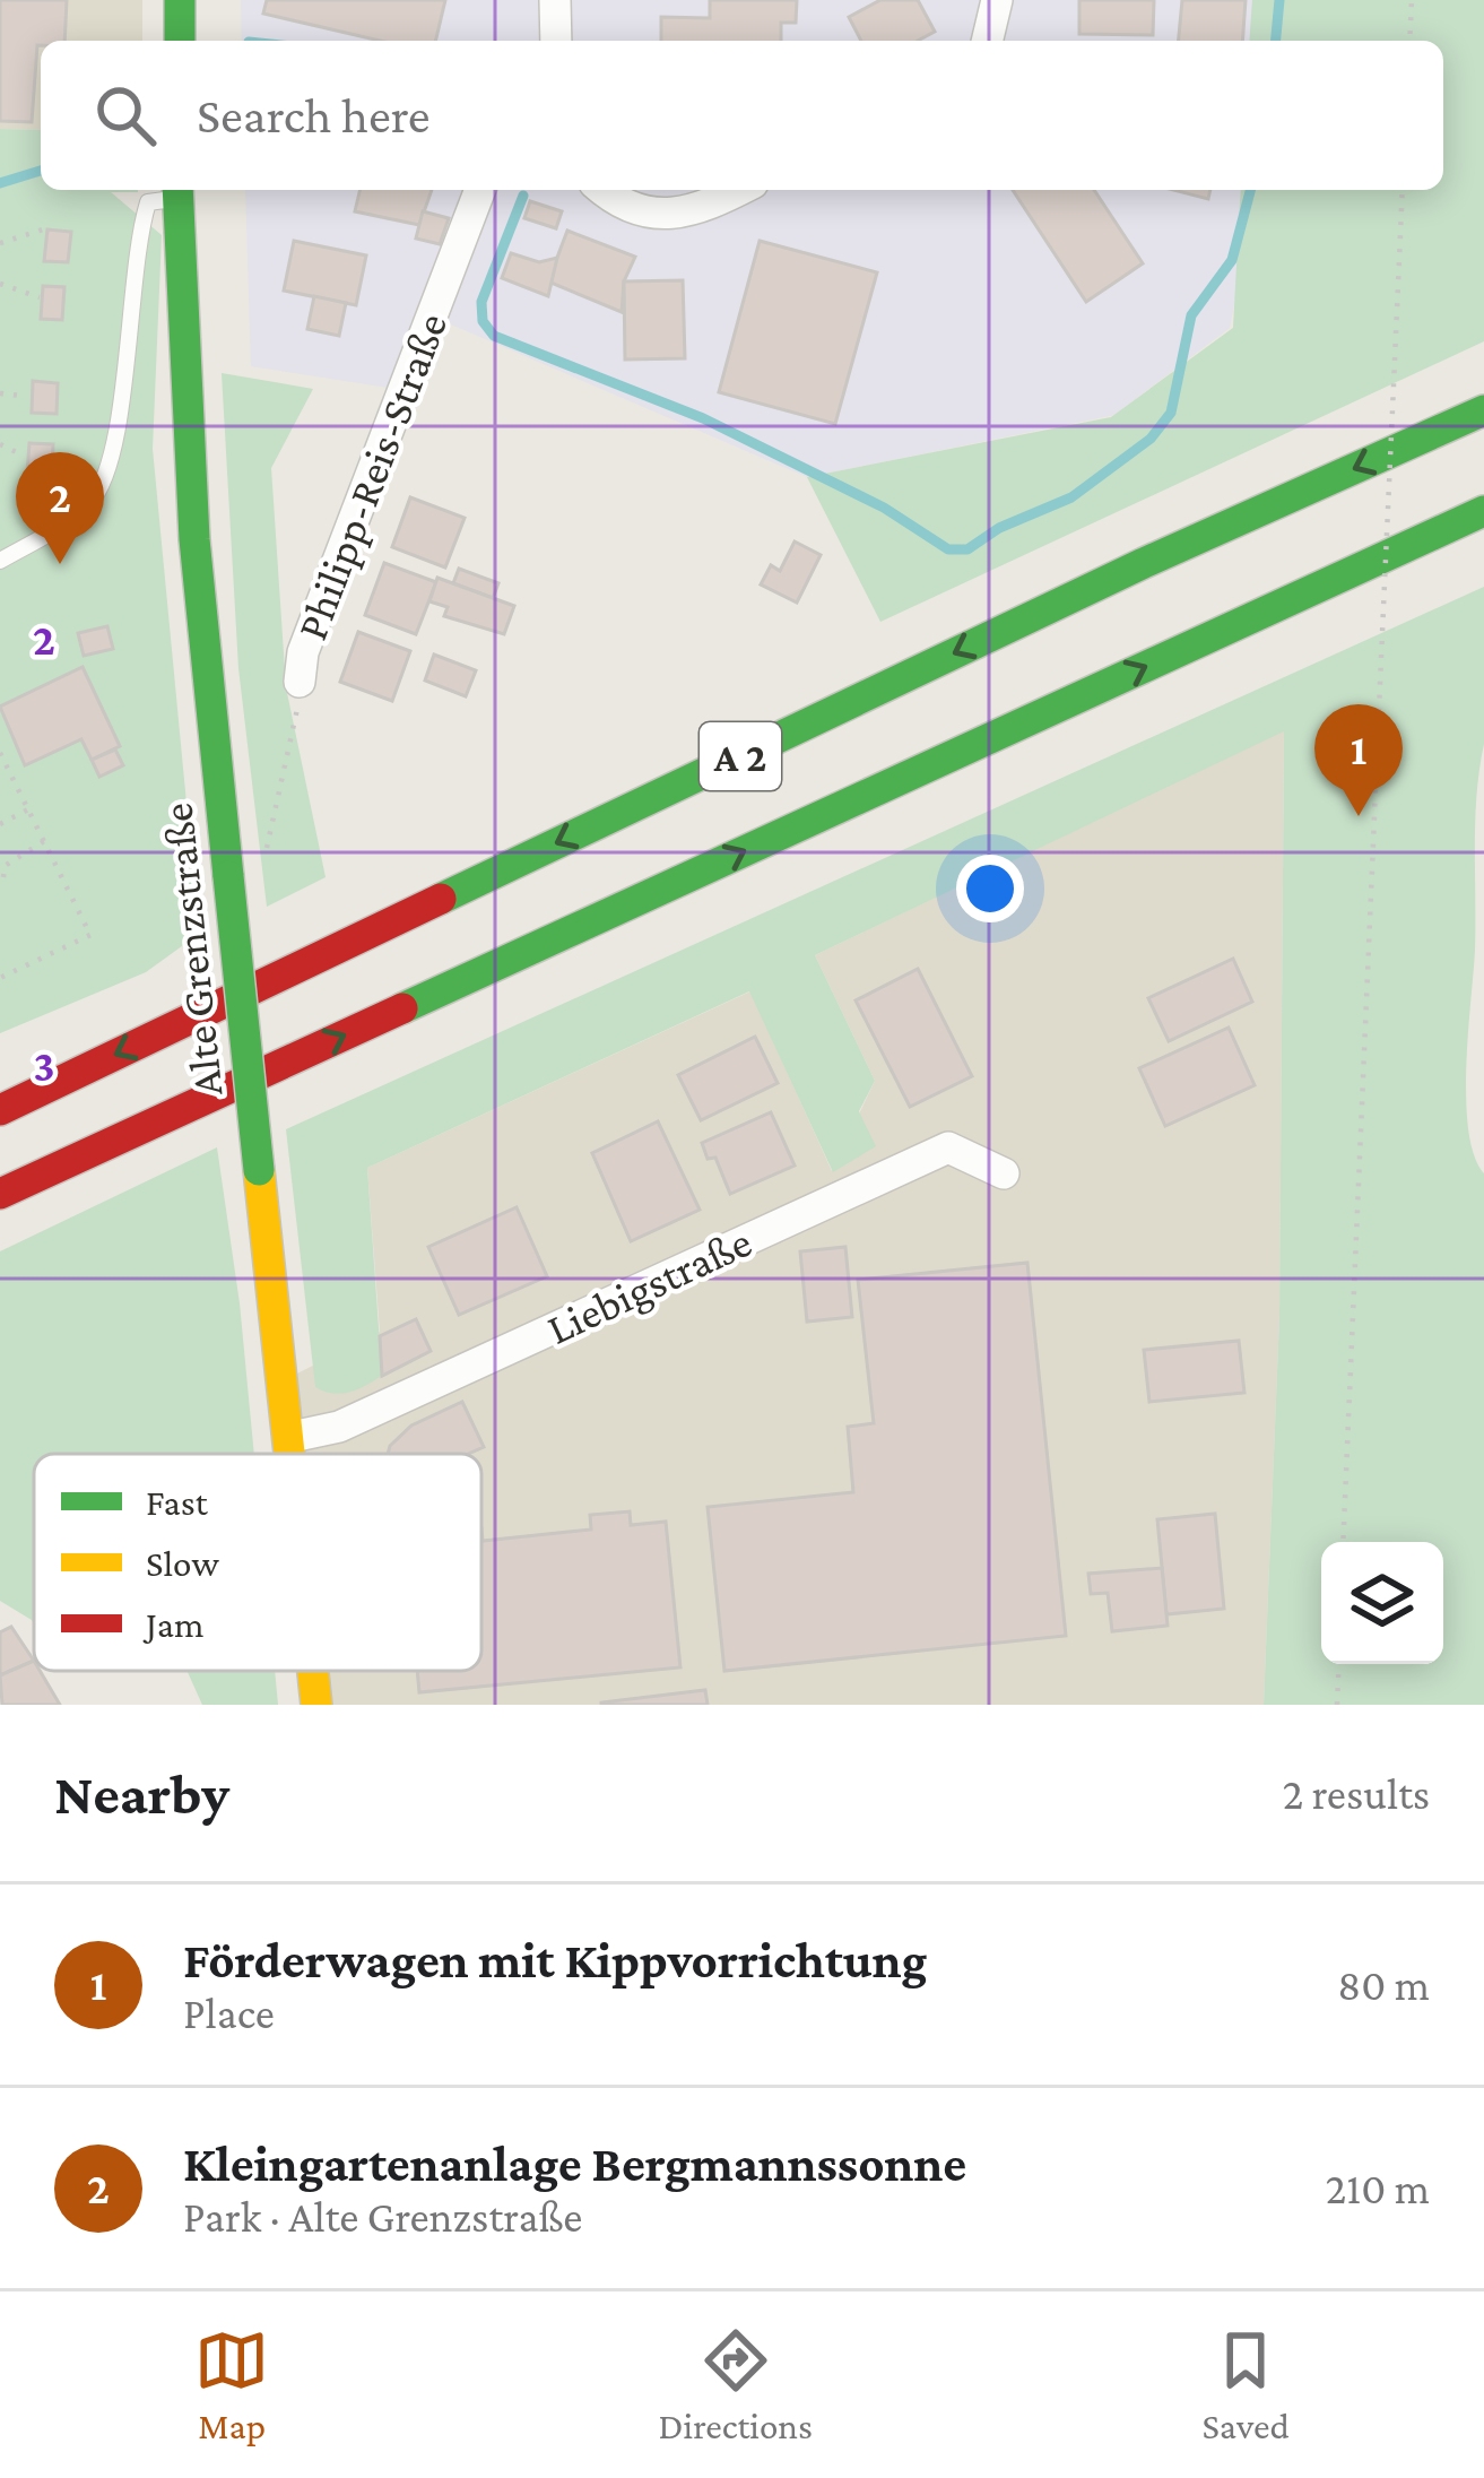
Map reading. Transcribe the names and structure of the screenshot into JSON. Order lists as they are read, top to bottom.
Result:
{
  "streets": {
    "main road": ["A 2", "Alte Grenzstraße"],
    "street": ["Philipp-Reis-Straße", "Liebigstraße"]
  },
  "crossings": [
    ["Alte Grenzstraße", "Liebigstraße"]
  ],
  "legend": ["Fast", "Slow", "Jam"],
  "page": {
    "search": "Search here",
    "pins": ["2", "1"],
    "heading": ["Nearby", "2 results"],
    "list": [
      {
        "mark": "1",
        "name": "Förderwagen mit Kippvorrichtung",
        "note": "Place",
        "value": "80 m"
      },
      {
        "mark": "2",
        "name": "Kleingartenanlage Bergmannssonne",
        "note": "Park · Alte Grenzstraße",
        "value": "210 m"
      }
    ],
    "nav": ["Map", "Directions", "Saved"]
  },
  "grid": {
    "rows": ["2", "3"]
  }
}
